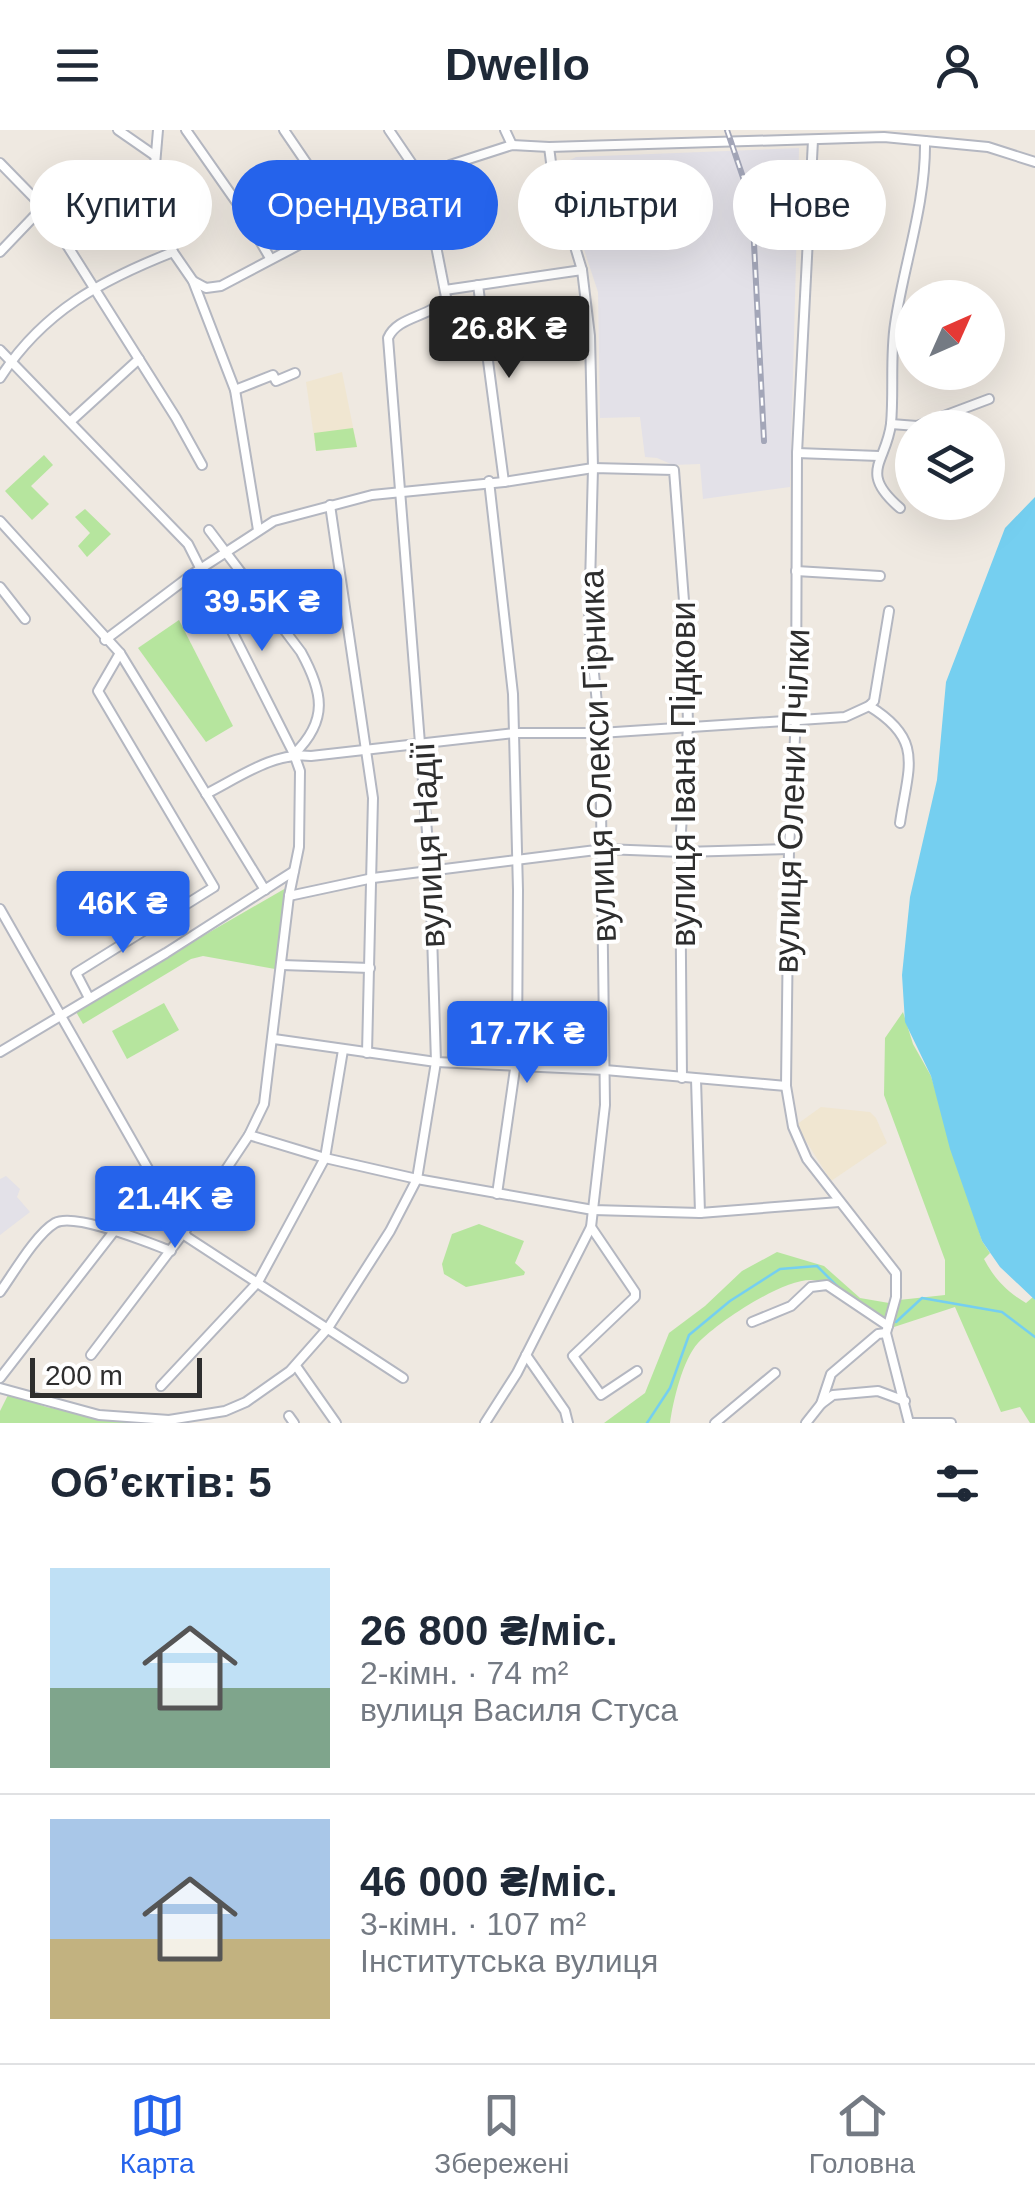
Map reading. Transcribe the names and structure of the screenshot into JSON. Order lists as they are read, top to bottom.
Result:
{
  "streets": {
    "street": [
      "вулиця Олекси Гірника",
      "вулиця Івана Підкови",
      "вулиця Олени Пчілки",
      "вулиця Надії"
    ]
  },
  "crossings": [
    ["вулиця Олекси Гірника", "вулиця Івана Підкови"]
  ],
  "scale_bar": "200 m",
  "north": "top right",
  "page": {
    "header": "Dwello",
    "chip": [
      "Купити",
      "Орендувати",
      "Фільтри",
      "Нове"
    ],
    "price": [
      "26.8K ₴",
      "39.5K ₴",
      "46K ₴",
      "17.7K ₴",
      "21.4K ₴"
    ],
    "scale": "200 m",
    "heading": "Об’єктів: 5",
    "list": [
      {
        "name": "26 800 ₴/міс.",
        "note": "2-кімн. · 74 m² · вулиця Василя Стуса"
      },
      {
        "name": "46 000 ₴/міс.",
        "note": "3-кімн. · 107 m² · Інститутська вулиця"
      }
    ],
    "tabs": ["Карта", "Збережені", "Головна"]
  }
}
